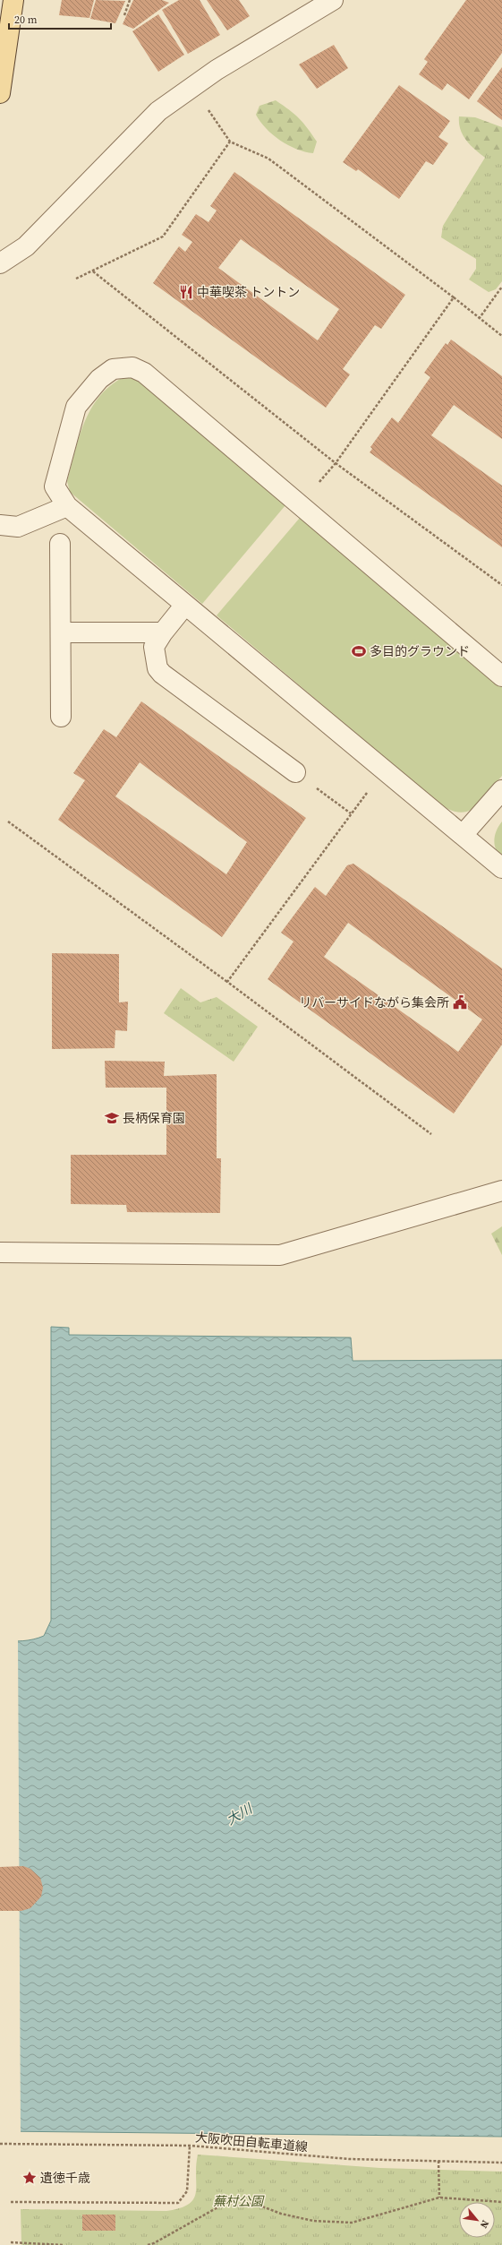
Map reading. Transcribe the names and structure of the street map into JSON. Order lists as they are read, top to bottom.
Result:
{
  "streets": {
    "path": ["大阪吹田自転車道線"]
  },
  "water": ["大川"],
  "parks": ["蕪村公園"],
  "places": {
    "restaurant": ["中華喫茶 トントン"],
    "sports": ["多目的グラウンド"],
    "public building": ["リバーサイドながら集会所"],
    "school or university": ["長柄保育園"],
    "place": ["遺徳千歳"]
  },
  "scale_bar": "20 m",
  "north": "bottom right"
}
